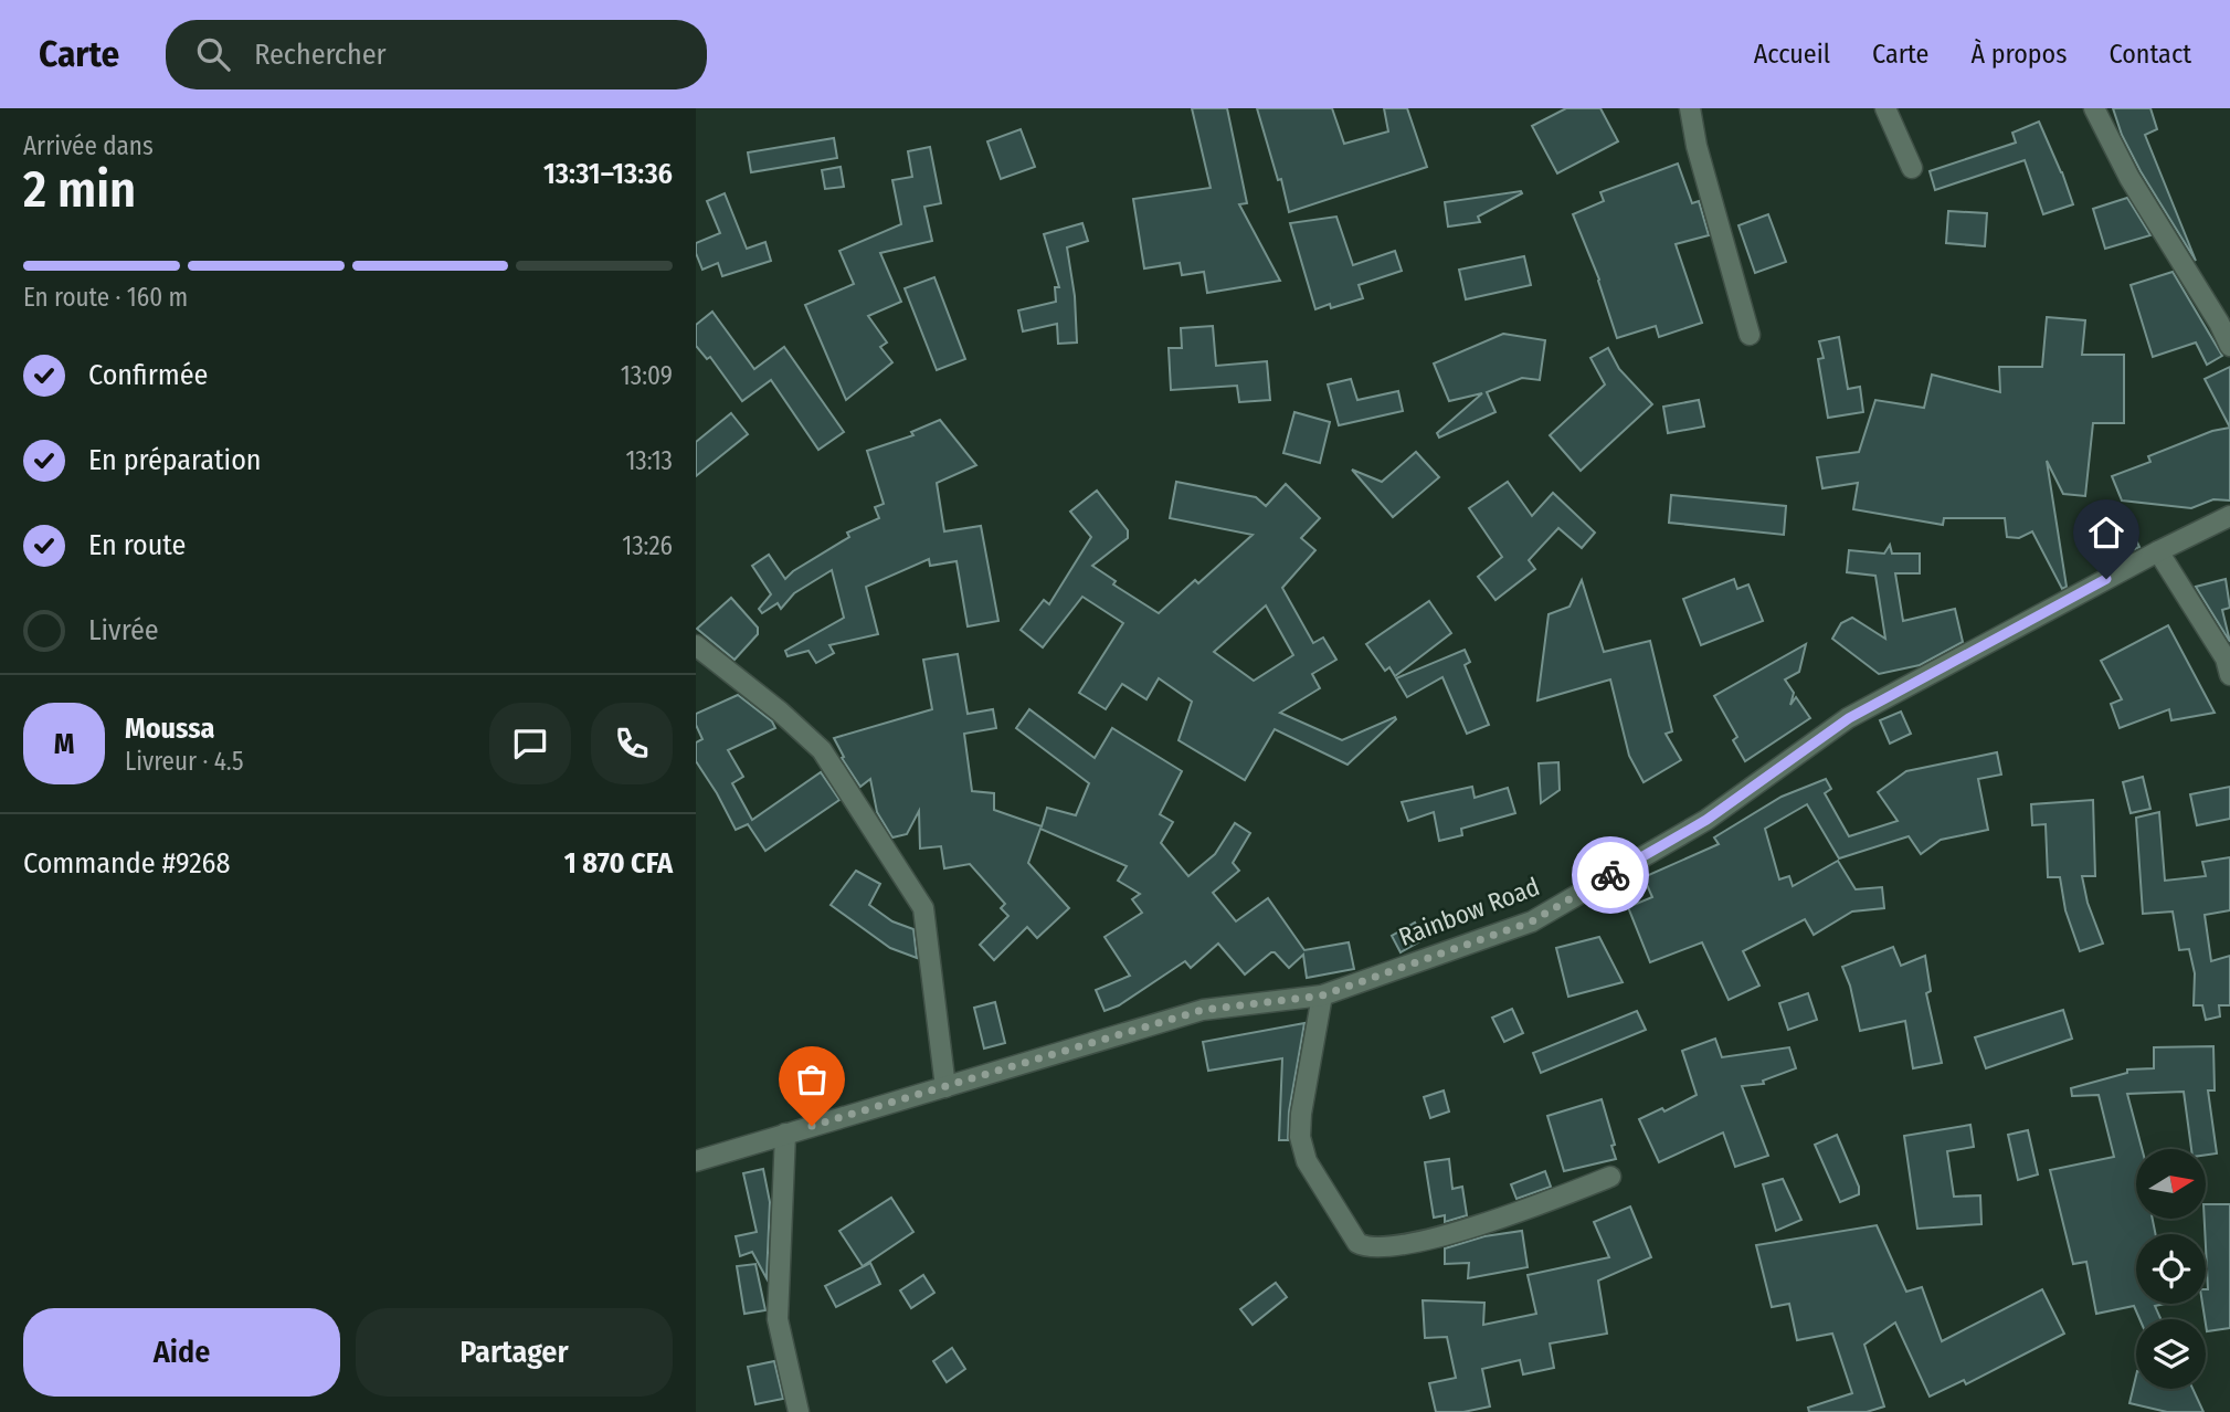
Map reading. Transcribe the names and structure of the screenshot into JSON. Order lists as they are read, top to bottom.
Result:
{
  "streets": {
    "street": ["Rainbow Road"]
  },
  "north": "right",
  "page": {
    "header": "Carte",
    "search": "Rechercher",
    "nav": [
      "Accueil",
      "Carte",
      "À propos",
      "Contact"
    ],
    "heading": ["2 min", "Arrivée dans", "13:31–13:36"],
    "panel": [
      "Moussa",
      "Livreur · 4.5",
      "Commande #9268",
      "1 870 CFA"
    ],
    "bar": "En route · 160 m",
    "list": [
      ["Confirmée", "13:09"],
      ["En préparation", "13:13"],
      ["En route", "13:26"],
      "Livrée"
    ],
    "round": "M",
    "buttons": ["Aide", "Partager"]
  }
}
